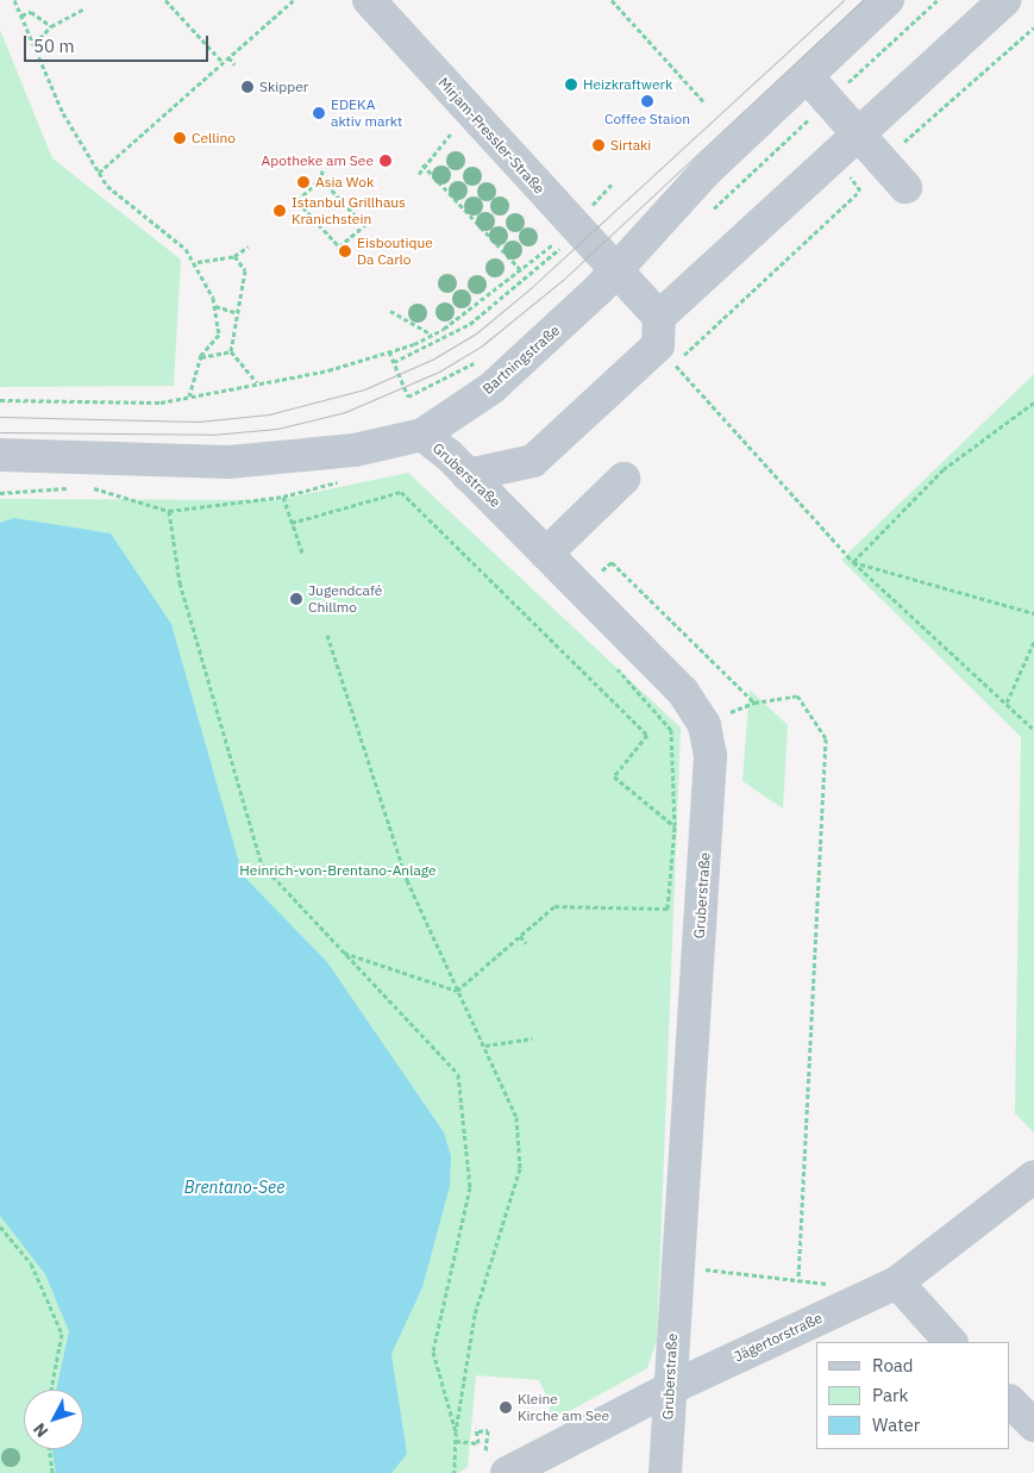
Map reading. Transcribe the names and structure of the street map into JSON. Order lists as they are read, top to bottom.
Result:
{
  "streets": {
    "street": [
      "Mirjam-Pressler-Straße",
      "Bartningstraße",
      "Gruberstraße",
      "Jägertorstraße"
    ]
  },
  "crossings": [
    ["Mirjam-Pressler-Straße", "Bartningstraße"],
    ["Bartningstraße", "Gruberstraße"],
    ["Gruberstraße", "Jägertorstraße"]
  ],
  "water": ["Brentano-See"],
  "parks": ["Heinrich-von-Brentano-Anlage"],
  "places": [
    "Heizkraftwerk",
    "Skipper",
    "Coffee Staion",
    "EDEKA aktiv markt",
    "Cellino",
    "Sirtaki",
    "Apotheke am See",
    "Asia Wok",
    "Istanbul Grillhaus Kranichstein",
    "Eisboutique Da Carlo",
    "Jugendcafé Chillmo",
    "Kleine Kirche am See"
  ],
  "legend": ["Road", "Park", "Water"],
  "scale_bar": "50 m",
  "north": "bottom left"
}
